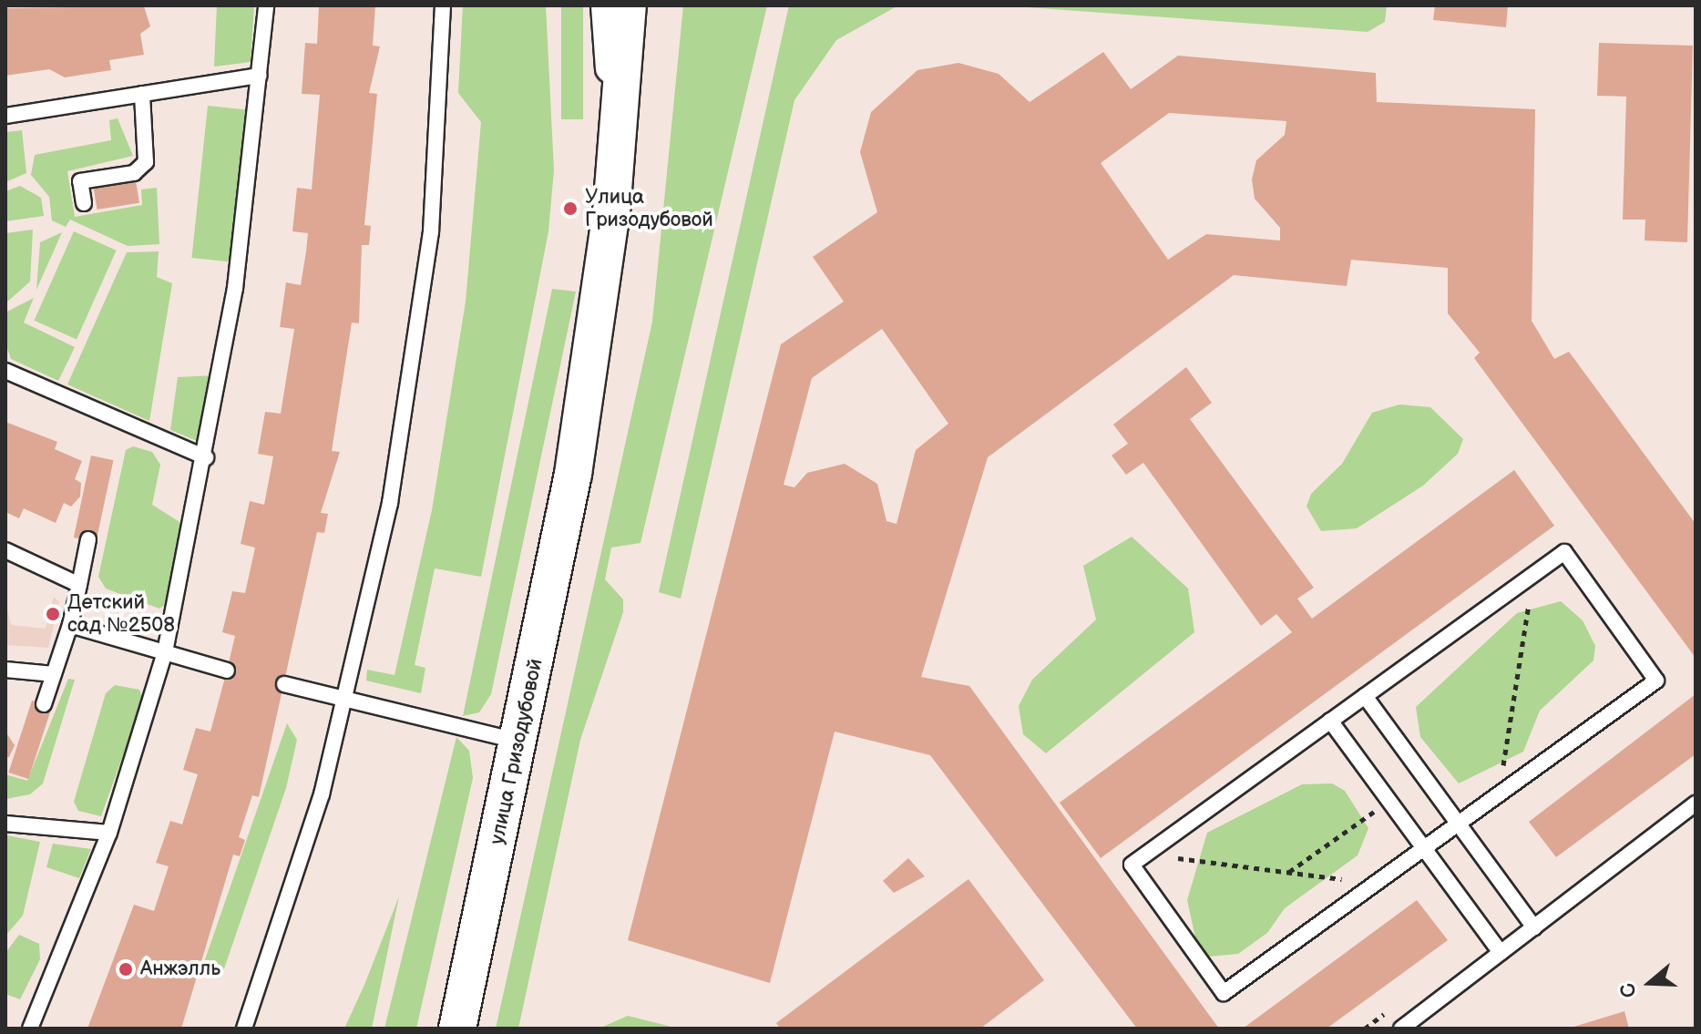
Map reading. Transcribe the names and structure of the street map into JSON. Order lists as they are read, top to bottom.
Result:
{
  "streets": {
    "street": ["улица Гризодубовой"]
  },
  "places": ["Улица Гризодубовой", "Детский сад №2508", "Анжэлль"],
  "north": "left"
}
